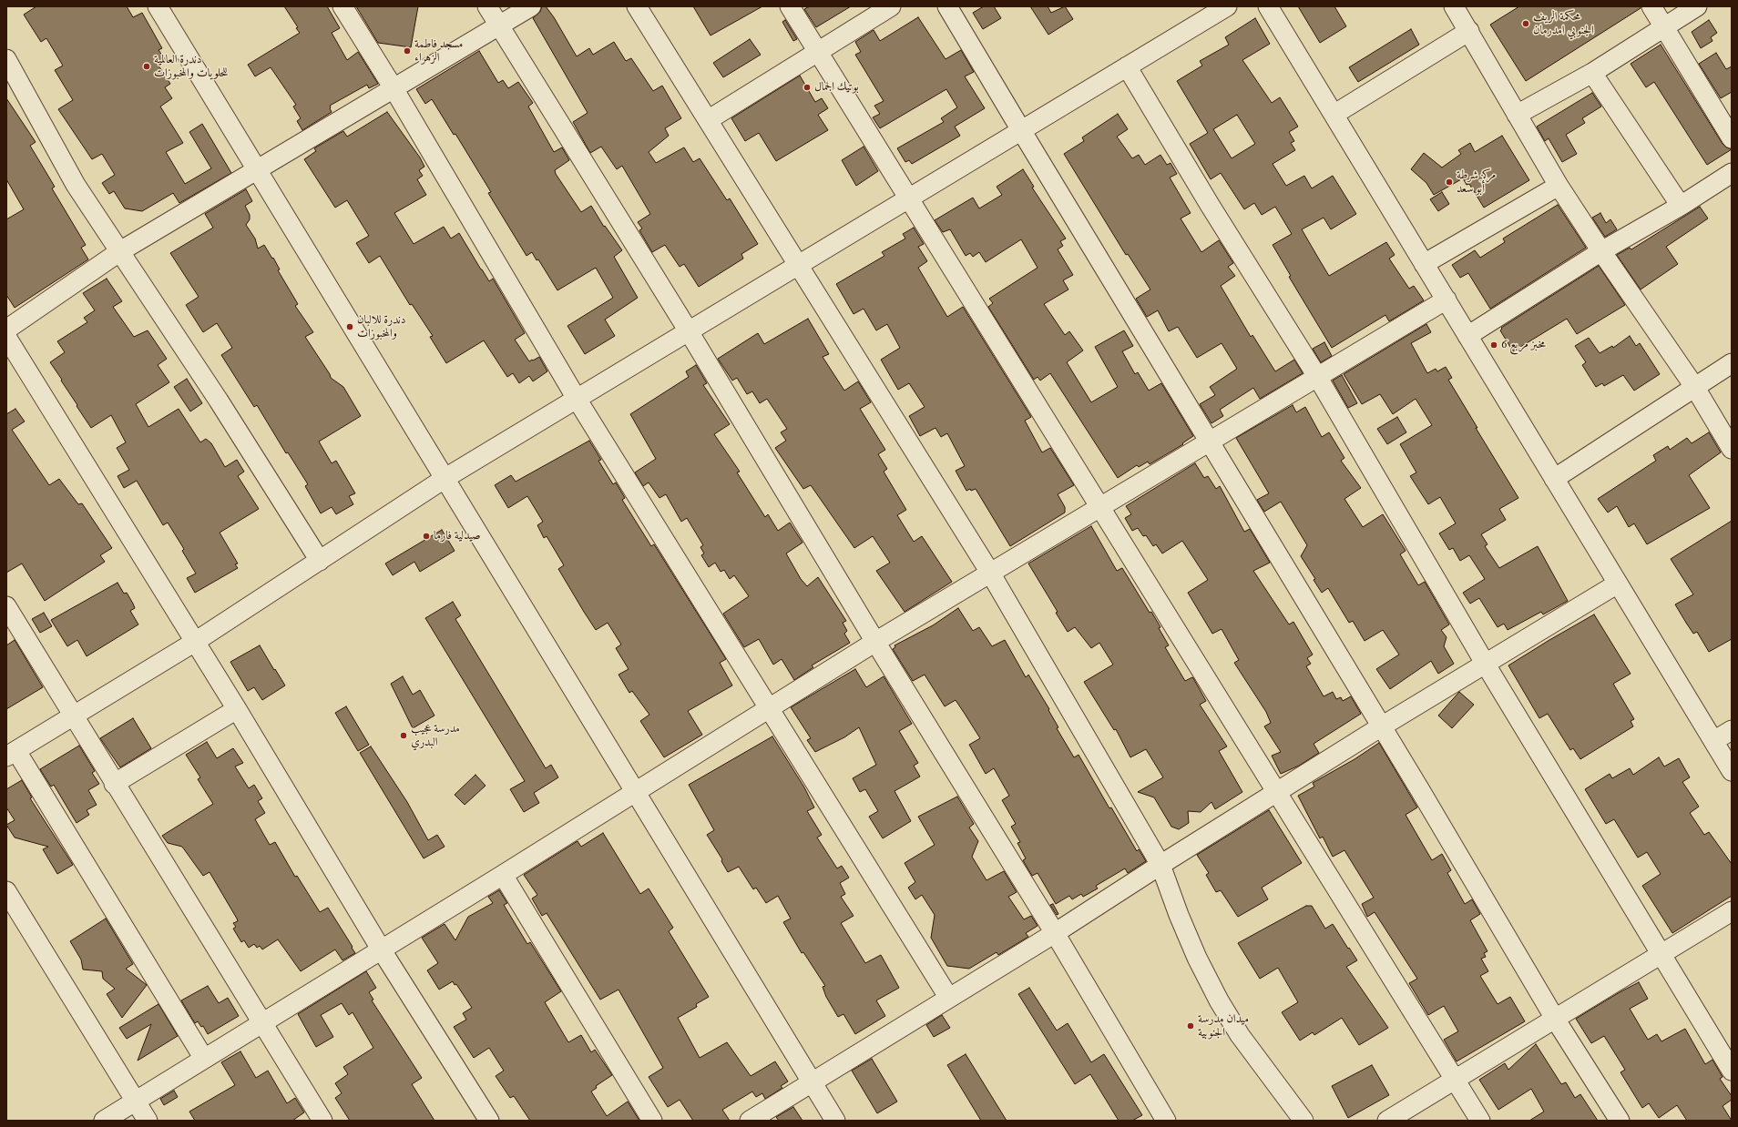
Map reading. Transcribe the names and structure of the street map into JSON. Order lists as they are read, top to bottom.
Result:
{
  "places": [
    "محكمة الريف الجنوبي امدرمان",
    "مسجد فاطمة الزهراء",
    "دندرة العالمية للحلويات والمخبوزات",
    "بوتيك الجمال",
    "مركز شرطة أبو سعد",
    "دندرة للالبان والمخبوزات",
    "مخبز مربع 6",
    "صيدلية فارما",
    "مدرسة عجيب البدري",
    "ميدان مدرسة الجنوبية"
  ]
}
